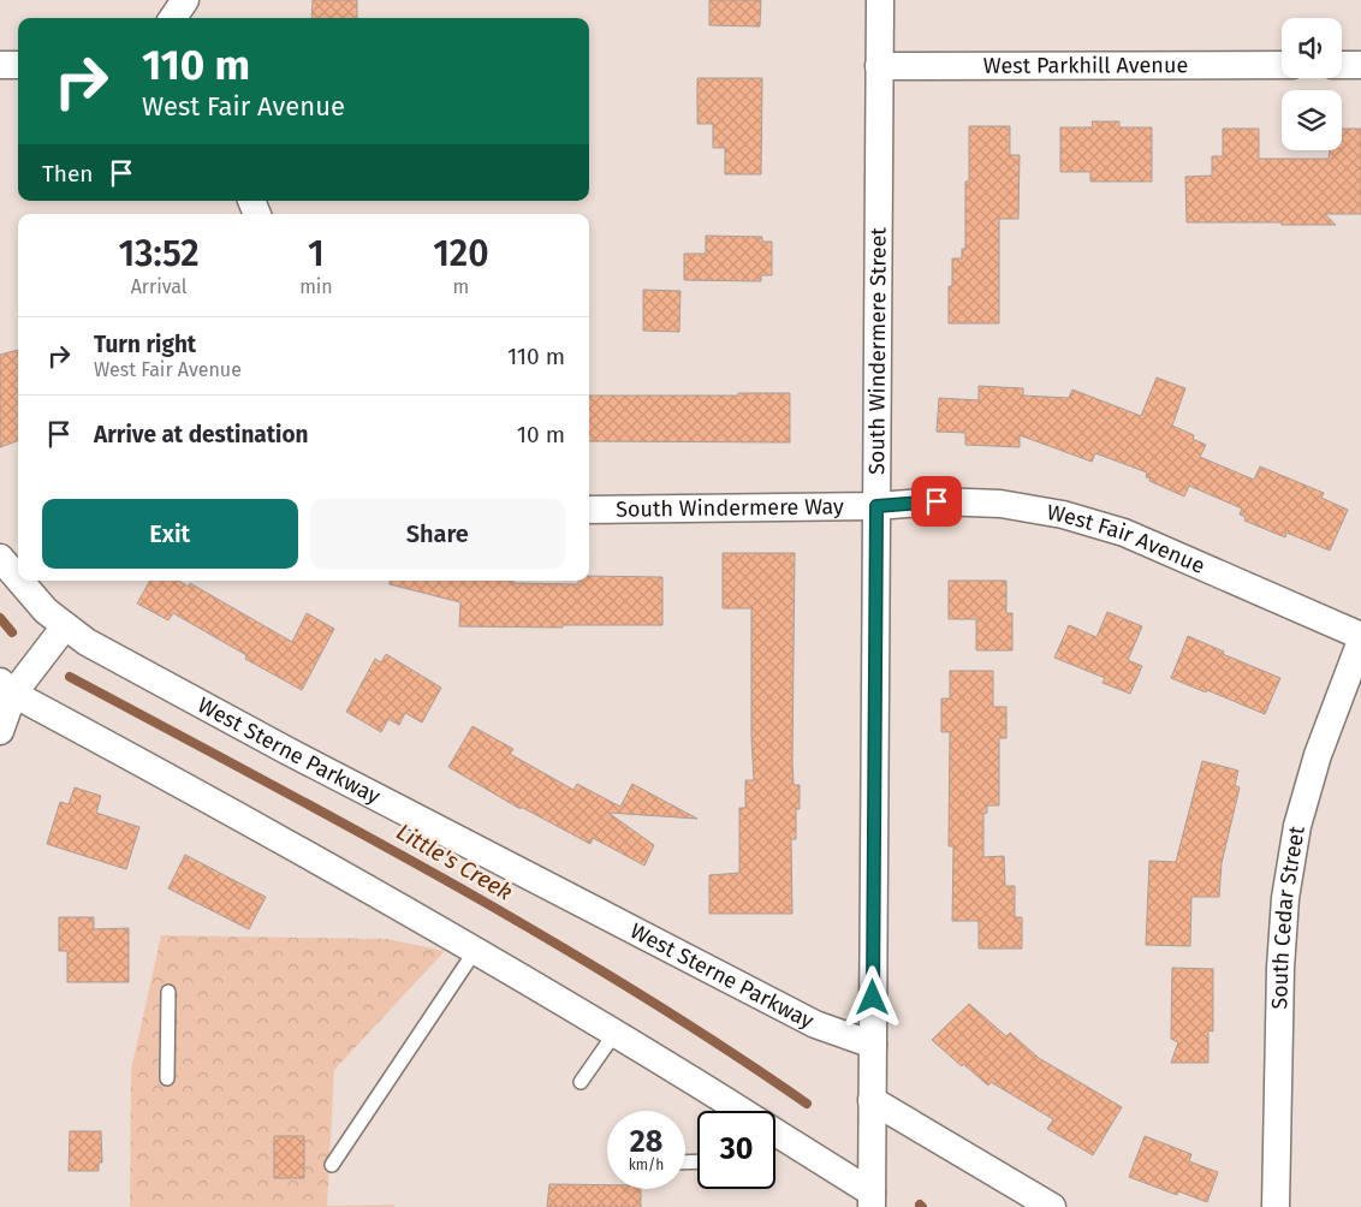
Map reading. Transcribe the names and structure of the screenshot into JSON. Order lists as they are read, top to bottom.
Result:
{
  "streets": {
    "street": [
      "West Parkhill Avenue",
      "South Windermere Street",
      "South Windermere Way",
      "West Fair Avenue",
      "West Sterne Parkway",
      "South Cedar Street"
    ]
  },
  "crossings": [
    ["West Parkhill Avenue", "South Windermere Street"],
    ["South Windermere Street", "South Windermere Way"],
    ["South Windermere Street", "West Fair Avenue"],
    ["South Windermere Street", "West Sterne Parkway"],
    ["South Windermere Way", "West Fair Avenue"],
    ["West Fair Avenue", "South Cedar Street"]
  ],
  "water": ["Little's Creek"],
  "page": {
    "turn": ["110 m", "West Fair Avenue"],
    "then": "Then",
    "eta": [
      "13:52",
      "Arrival",
      "1",
      "min",
      "120",
      "m"
    ],
    "list": [
      {
        "name": "Turn right",
        "note": "West Fair Avenue",
        "value": "110 m"
      },
      {
        "name": "Arrive at destination",
        "value": "10 m"
      }
    ],
    "buttons": ["Exit", "Share"],
    "speed": "28 km/h",
    "limit": "30"
  }
}
